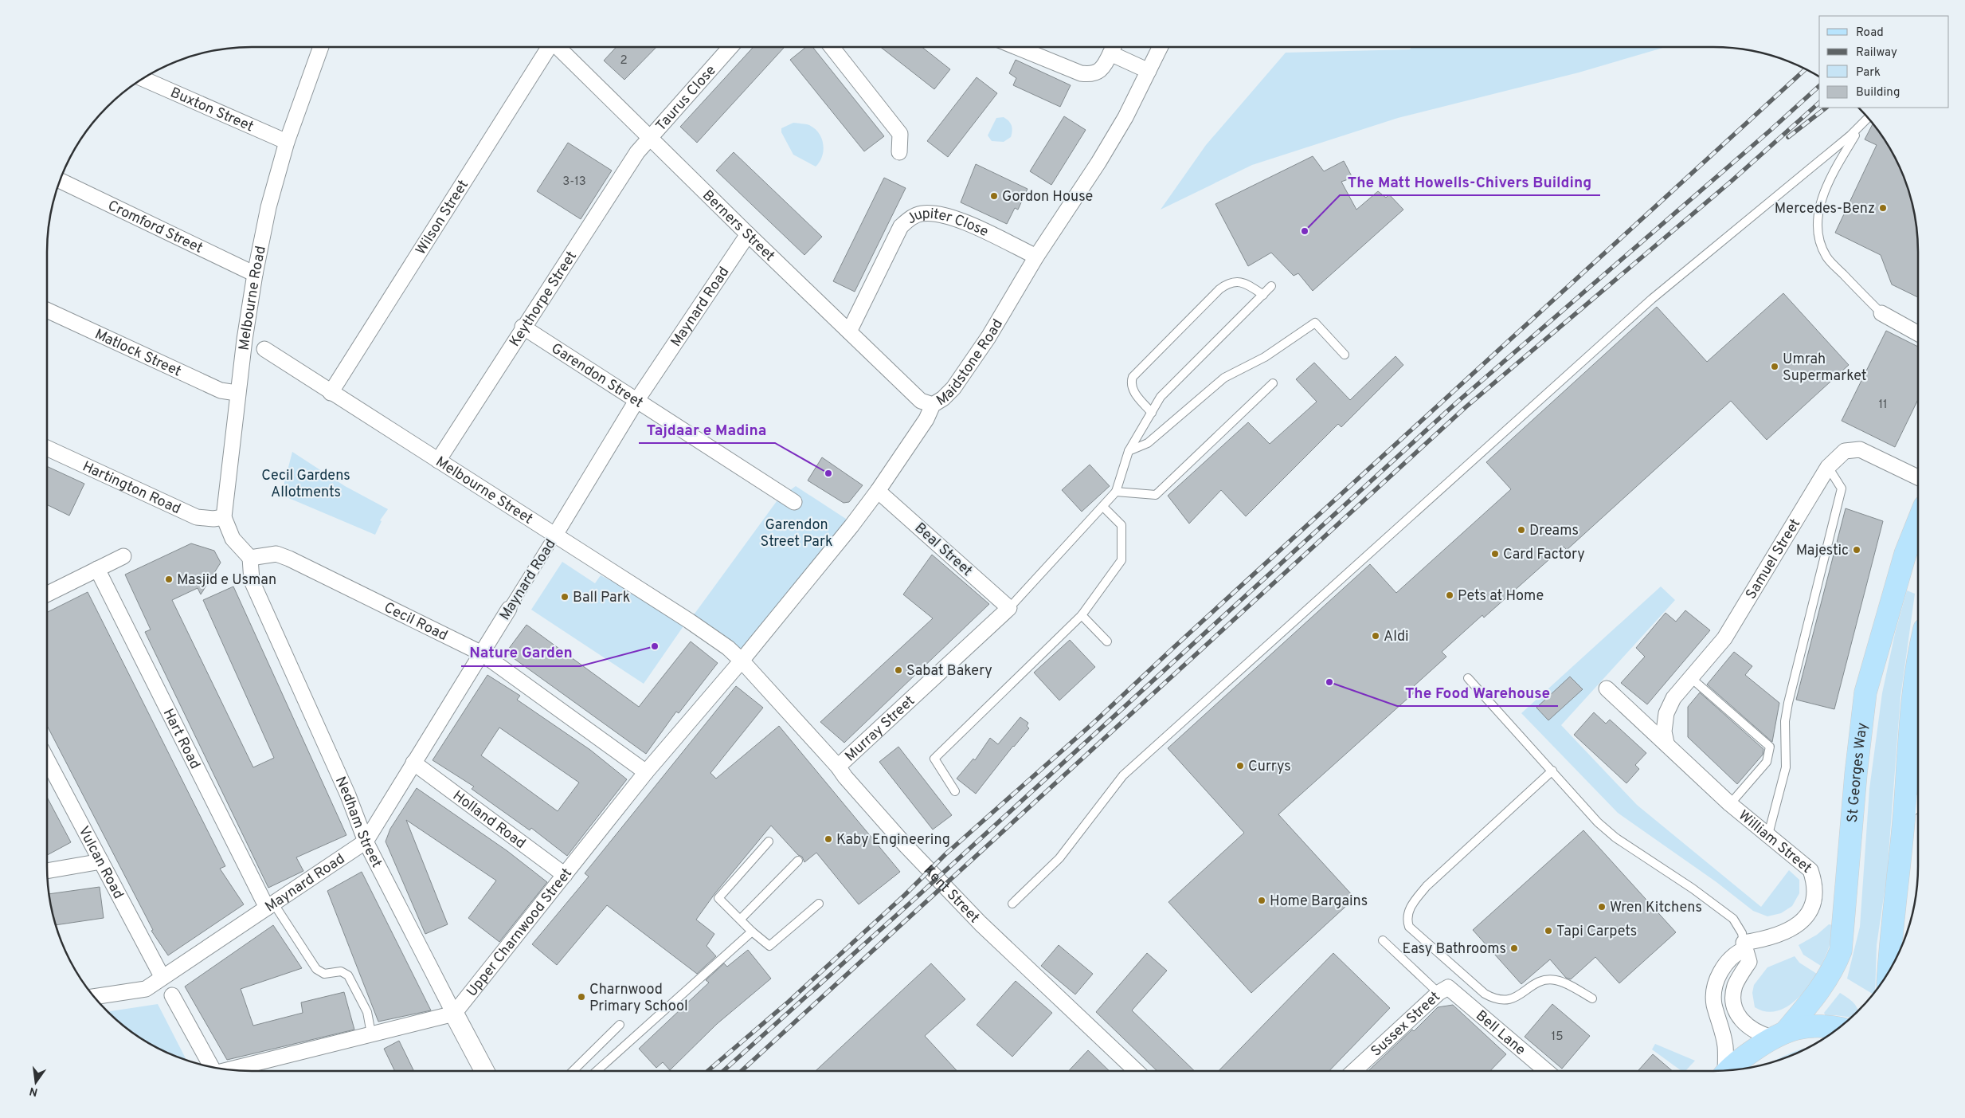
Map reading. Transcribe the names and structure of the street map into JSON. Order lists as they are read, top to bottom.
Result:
{
  "streets": {
    "main road": ["St Georges Way"],
    "street": [
      "Taurus Close",
      "Buxton Street",
      "Wilson Street",
      "Berners Street",
      "Cromford Street",
      "Jupiter Close",
      "Keythorpe Street",
      "Melbourne Road",
      "Maynard Road",
      "Matlock Street",
      "Maidstone Road",
      "Garendon Street",
      "Hartington Road",
      "Melbourne Street",
      "Beal Street",
      "Samuel Street",
      "Cecil Road",
      "Murray Street",
      "Hart Road",
      "Holland Road",
      "Nedham Street",
      "William Street",
      "Vulcan Road",
      "Kent Street",
      "Upper Charnwood Street",
      "Sussex Street",
      "Bell Lane"
    ]
  },
  "crossings": [
    ["Taurus Close", "Berners Street"],
    ["Taurus Close", "Keythorpe Street"],
    ["Buxton Street", "Melbourne Road"],
    ["Wilson Street", "Melbourne Street"],
    ["Berners Street", "Jupiter Close"],
    ["Berners Street", "Keythorpe Street"],
    ["Berners Street", "Maynard Road"],
    ["Berners Street", "Maidstone Road"],
    ["Cromford Street", "Melbourne Road"],
    ["Jupiter Close", "Maidstone Road"],
    ["Keythorpe Street", "Garendon Street"],
    ["Keythorpe Street", "Melbourne Street"],
    ["Melbourne Road", "Matlock Street"],
    ["Melbourne Road", "Hartington Road"],
    ["Melbourne Road", "Cecil Road"],
    ["Melbourne Road", "Nedham Street"],
    ["Maynard Road", "Garendon Street"],
    ["Maynard Road", "Melbourne Street"],
    ["Maynard Road", "Cecil Road"],
    ["Maynard Road", "Hart Road"],
    ["Maynard Road", "Holland Road"],
    ["Maynard Road", "Nedham Street"],
    ["Maynard Road", "Vulcan Road"],
    ["Maidstone Road", "Melbourne Street"],
    ["Maidstone Road", "Beal Street"],
    ["Maidstone Road", "Kent Street"],
    ["Maidstone Road", "Upper Charnwood Street"],
    ["Melbourne Street", "Kent Street"],
    ["Melbourne Street", "Upper Charnwood Street"],
    ["Beal Street", "Murray Street"],
    ["Samuel Street", "William Street"],
    ["Cecil Road", "Nedham Street"],
    ["Cecil Road", "Upper Charnwood Street"],
    ["Murray Street", "Kent Street"],
    ["Holland Road", "Upper Charnwood Street"],
    ["Nedham Street", "Upper Charnwood Street"],
    ["Kent Street", "Upper Charnwood Street"],
    ["Sussex Street", "Bell Lane"]
  ],
  "parks": ["Cecil Gardens Allotments", "Garendon Street Park"],
  "places": [
    "Gordon House",
    "Mercedes-Benz",
    "The Matt Howells-Chivers Building",
    "Umrah Supermarket",
    "Tajdaar e Madina",
    "Dreams",
    "Majestic",
    "Card Factory",
    "Masjid e Usman",
    "Pets at Home",
    "Ball Park",
    "Aldi",
    "Nature Garden",
    "Sabat Bakery",
    "The Food Warehouse",
    "Currys",
    "Kaby Engineering",
    "Home Bargains",
    "Wren Kitchens",
    "Tapi Carpets",
    "Easy Bathrooms",
    "Charnwood Primary School"
  ],
  "house_numbers": [
    "2",
    "3-13",
    "11",
    "15"
  ],
  "legend": [
    "Road",
    "Railway",
    "Park",
    "Building"
  ],
  "north": "bottom"
}
